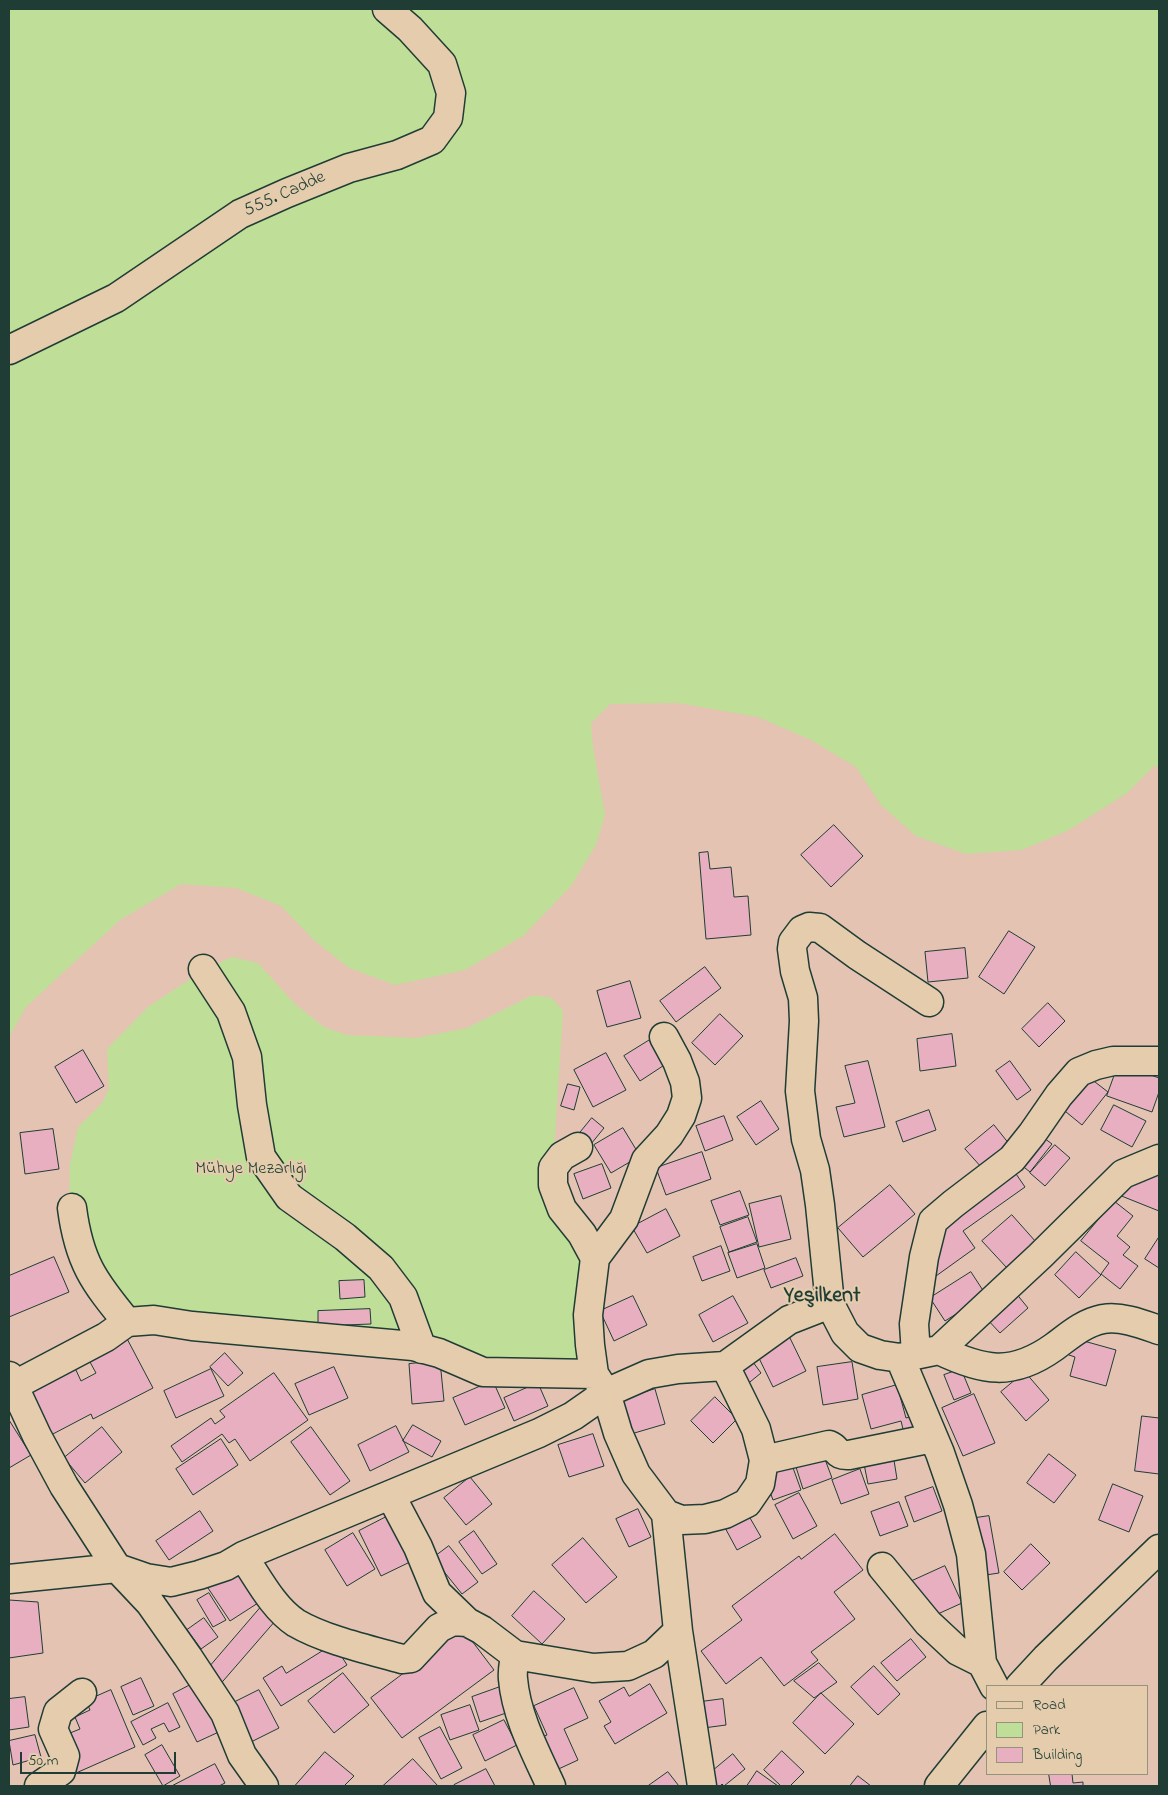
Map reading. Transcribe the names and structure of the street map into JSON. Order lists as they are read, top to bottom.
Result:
{
  "streets": {
    "street": ["555. Cadde"]
  },
  "districts": ["Yeşilkent"],
  "parks": ["Mühye Mezarlığı"],
  "legend": ["Road", "Park", "Building"],
  "scale_bar": "50 m"
}
